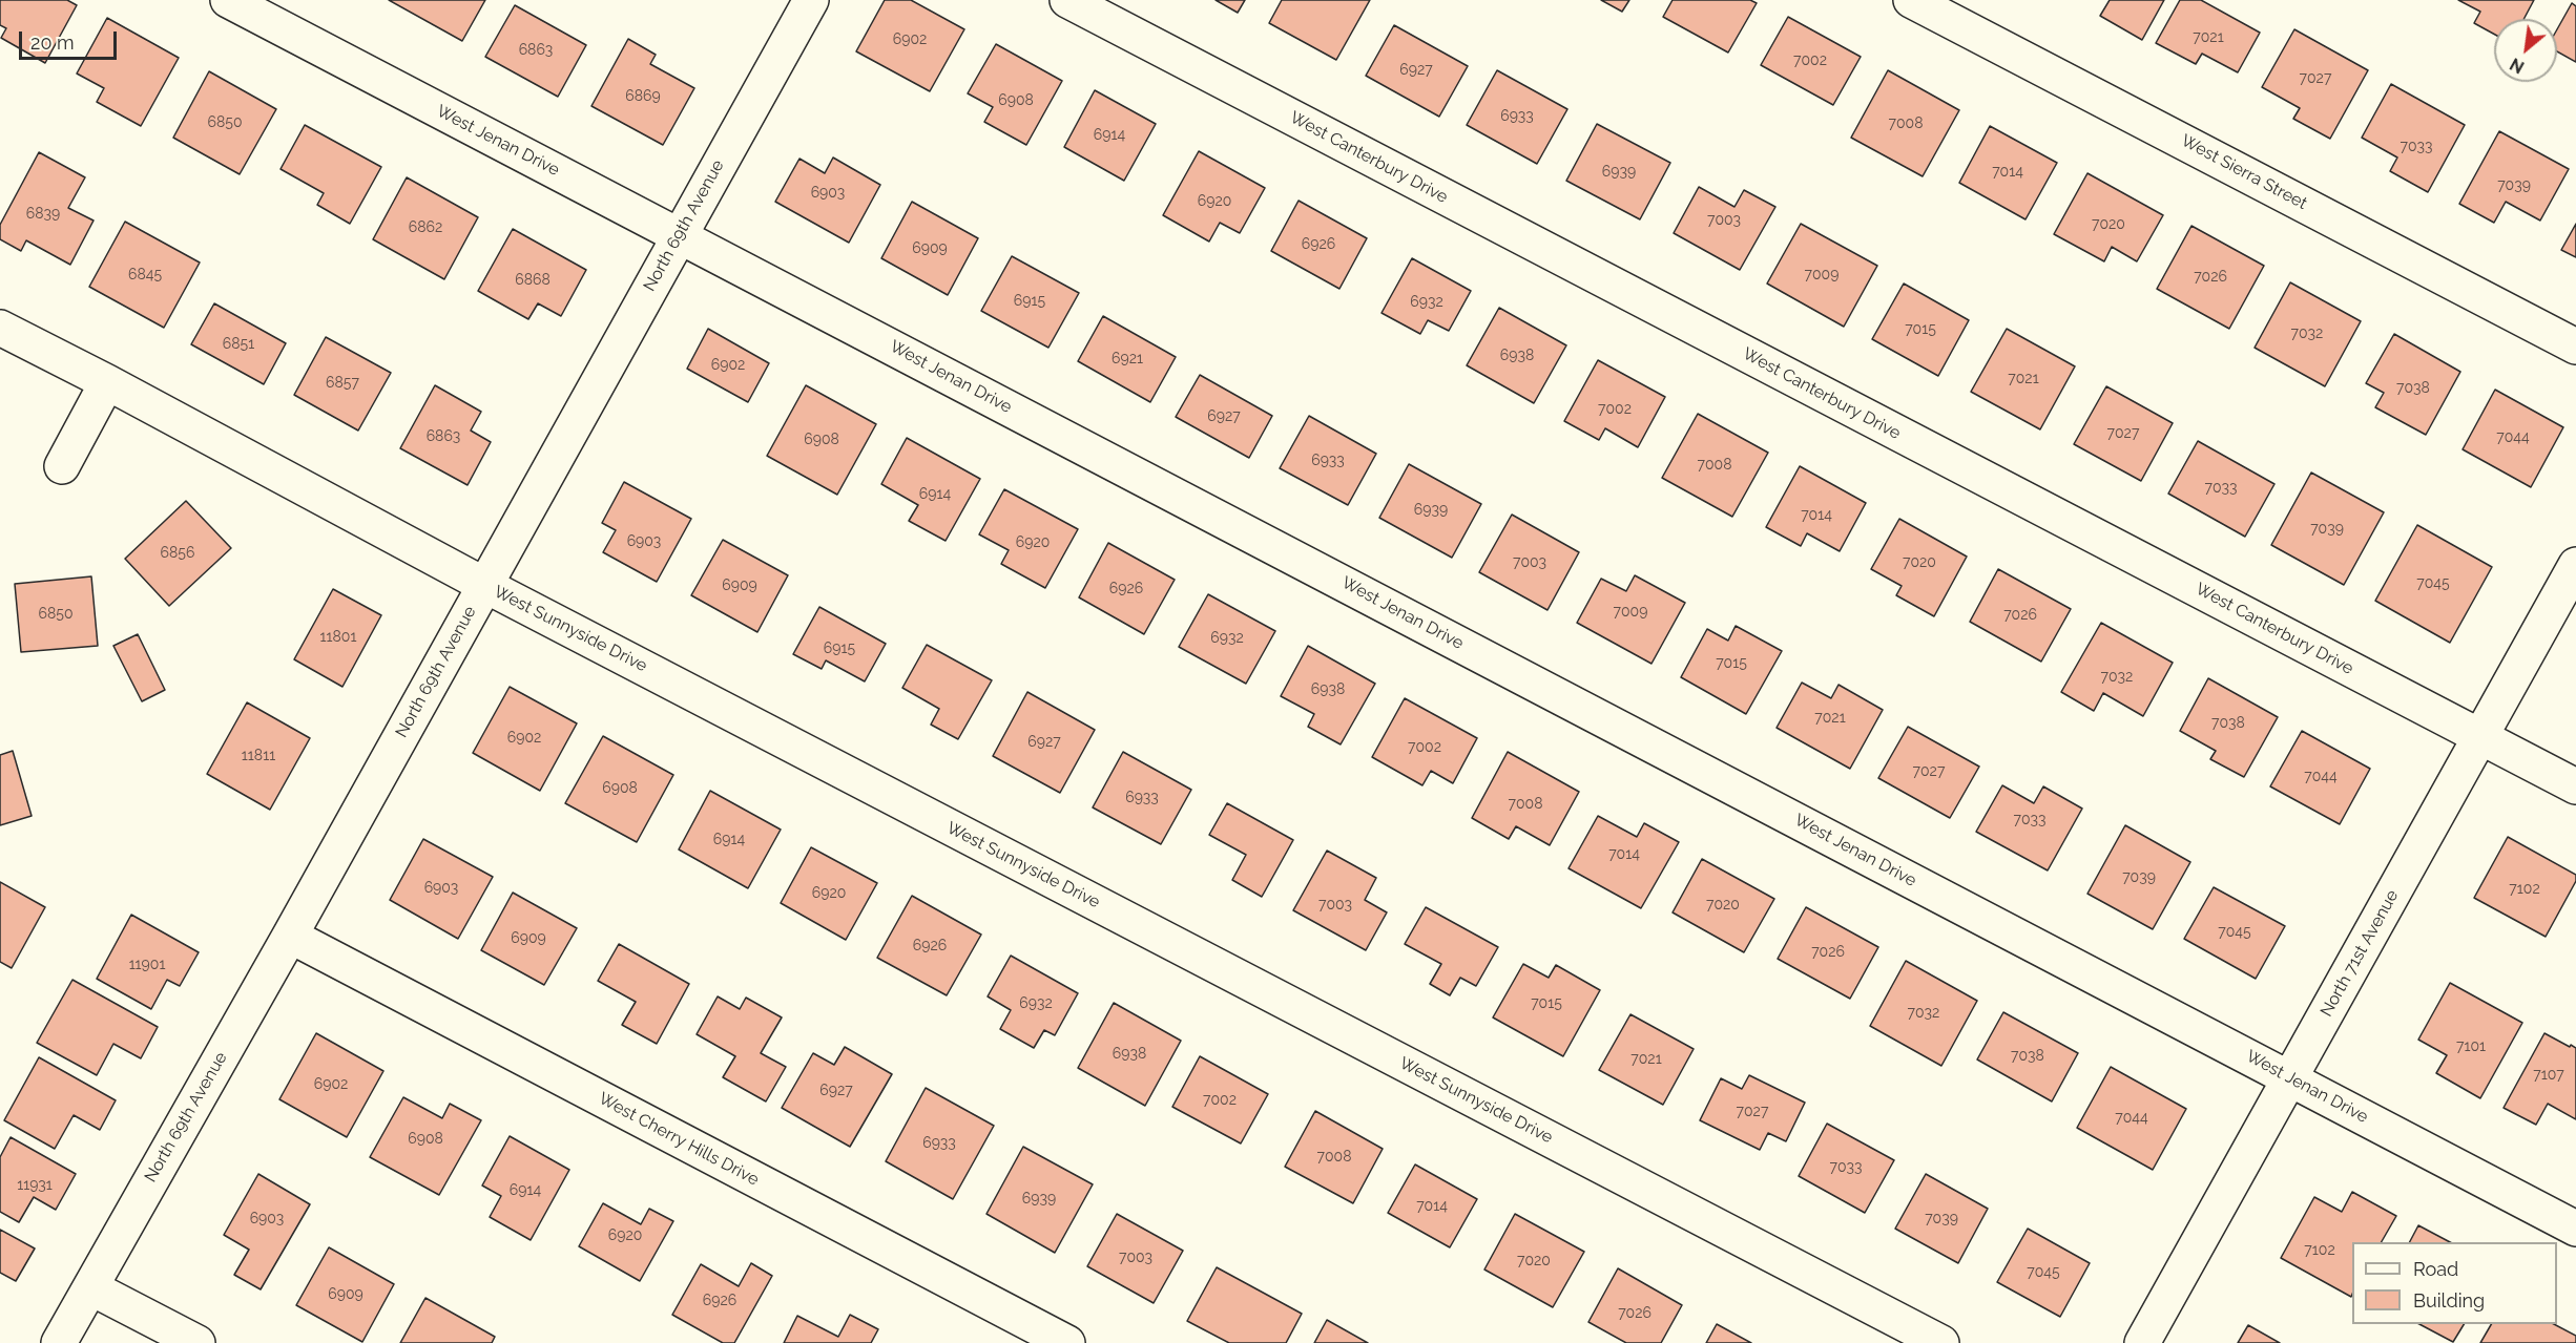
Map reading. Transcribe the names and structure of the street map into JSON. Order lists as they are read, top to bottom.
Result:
{
  "streets": {
    "street": [
      "West Jenan Drive",
      "West Canterbury Drive",
      "West Sierra Street",
      "North 69th Avenue",
      "West Sunnyside Drive",
      "North 71st Avenue",
      "West Cherry Hills Drive"
    ]
  },
  "crossings": [
    ["West Jenan Drive", "North 69th Avenue"],
    ["West Jenan Drive", "North 71st Avenue"],
    ["West Canterbury Drive", "North 71st Avenue"],
    ["North 69th Avenue", "West Sunnyside Drive"],
    ["North 69th Avenue", "West Cherry Hills Drive"]
  ],
  "house_numbers": [
    "7021",
    "6902",
    "6863",
    "7002",
    "6927",
    "7027",
    "6869",
    "6908",
    "6933",
    "6850",
    "7008",
    "6914",
    "7033",
    "6939",
    "7014",
    "7039",
    "6903",
    "6920",
    "6839",
    "7003",
    "7020",
    "6862",
    "6926",
    "6909",
    "6845",
    "7009",
    "7026",
    "6868",
    "6915",
    "6932",
    "7015",
    "7032",
    "6851",
    "6938",
    "6921",
    "6902",
    "7021",
    "6857",
    "7038",
    "7002",
    "6927",
    "7027",
    "6863",
    "7044",
    "6908",
    "6933",
    "7008",
    "7033",
    "6914",
    "6939",
    "7014",
    "7039",
    "6903",
    "6920",
    "6856",
    "7003",
    "7020",
    "7045",
    "6909",
    "6926",
    "7009",
    "6850",
    "7026",
    "11801",
    "6932",
    "6915",
    "7015",
    "7032",
    "6938",
    "7021",
    "7038",
    "6902",
    "6927",
    "7002",
    "11811",
    "7027",
    "7044",
    "6908",
    "6933",
    "7008",
    "7033",
    "6914",
    "7014",
    "7039",
    "6903",
    "7102",
    "6920",
    "7003",
    "7020",
    "7045",
    "6909",
    "6926",
    "7026",
    "11901",
    "6932",
    "7015",
    "7032",
    "7101",
    "6938",
    "7038",
    "7021",
    "7107",
    "6902",
    "6927",
    "7002",
    "7027",
    "7044",
    "6908",
    "6933",
    "7008",
    "7033",
    "11931",
    "6914",
    "6939",
    "7014",
    "6903",
    "7039",
    "6920",
    "7102",
    "7003",
    "7020",
    "7045",
    "6909",
    "6926",
    "7026"
  ],
  "legend": ["Road", "Building"],
  "scale_bar": "20 m",
  "north": "bottom left"
}
